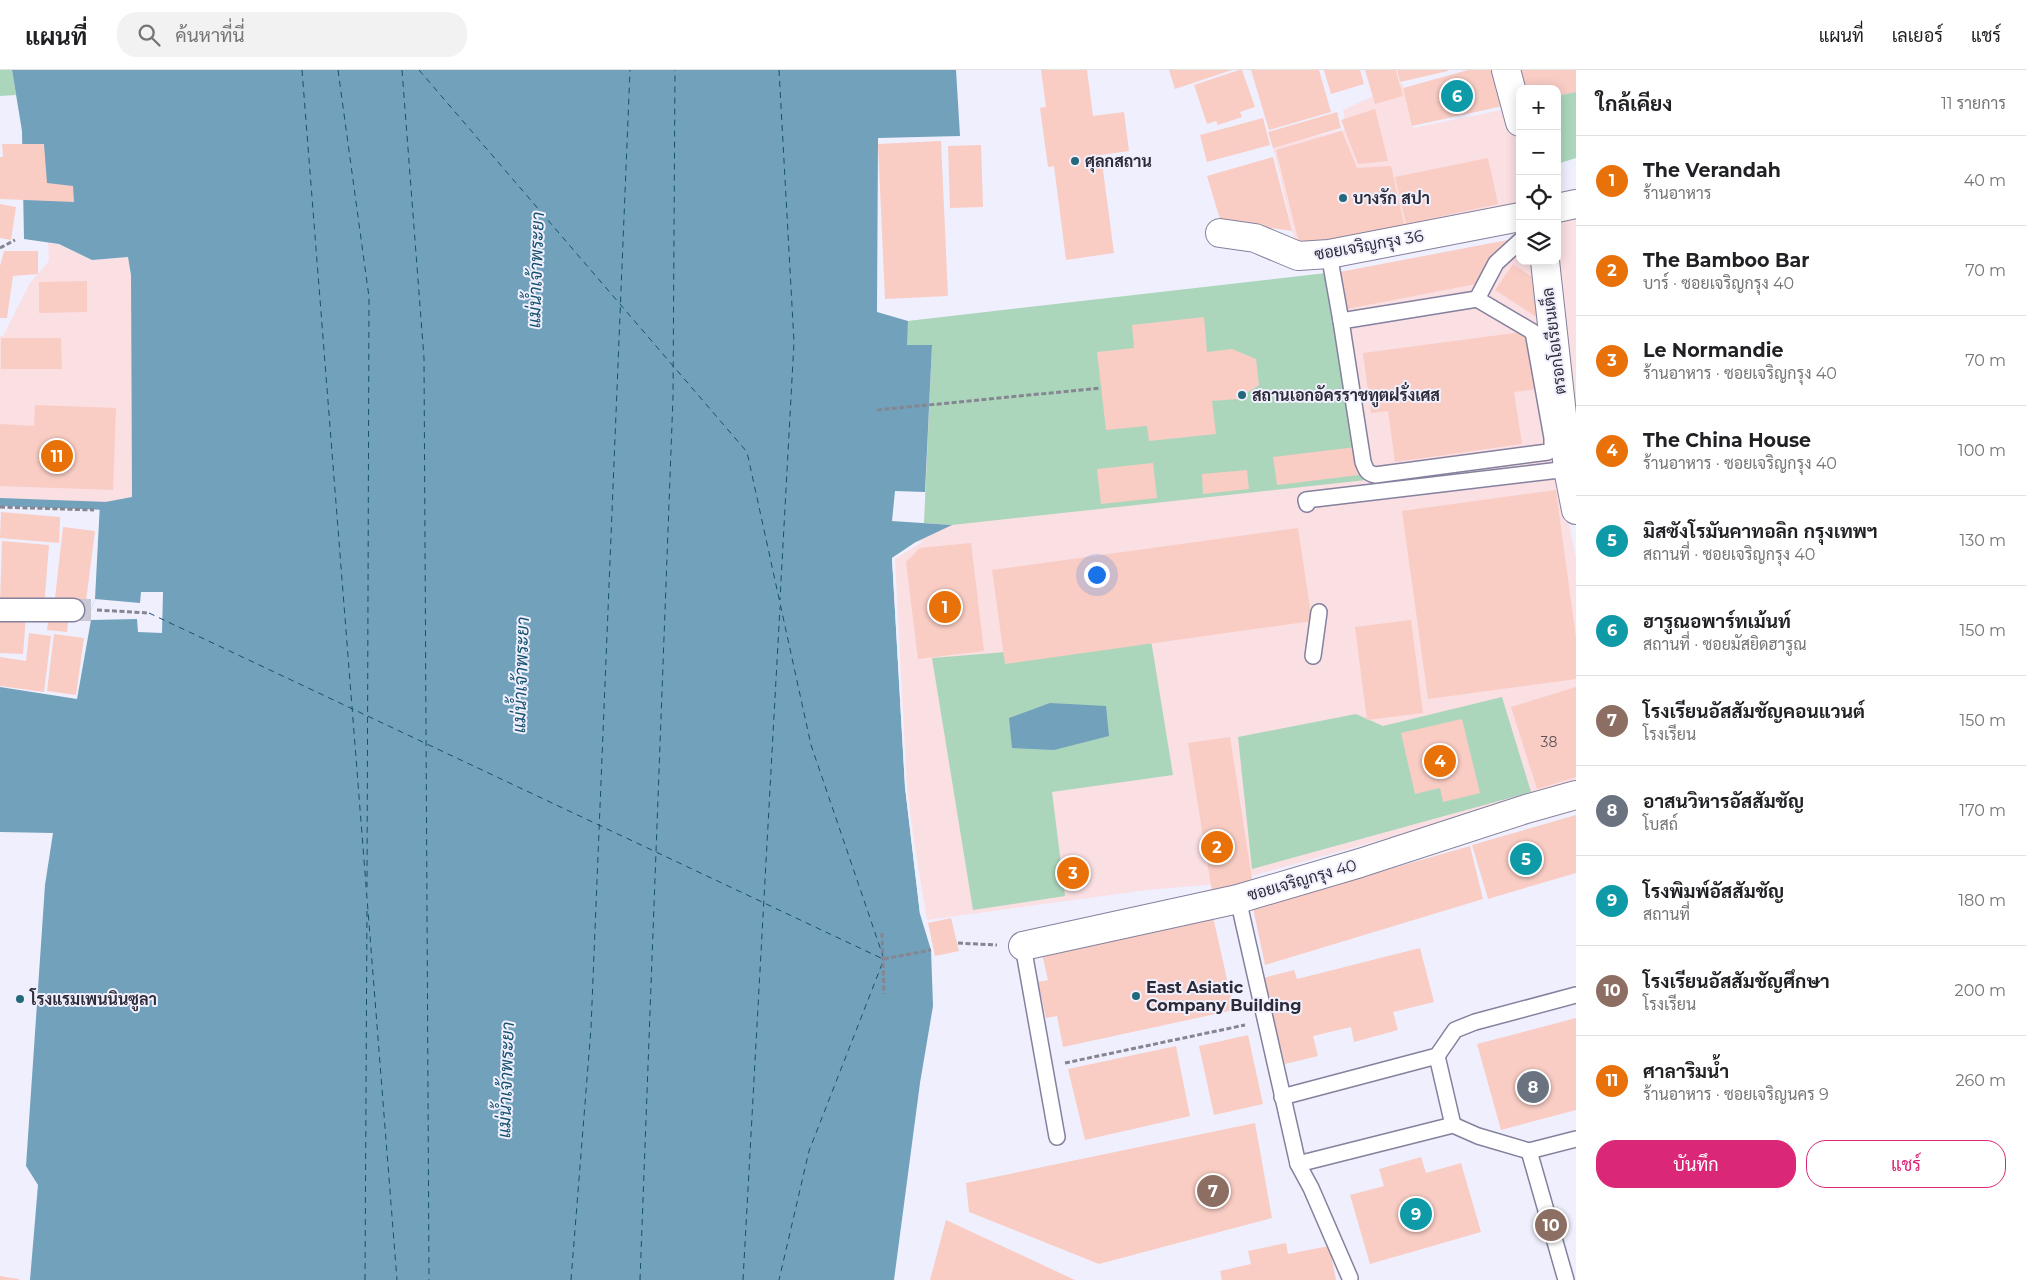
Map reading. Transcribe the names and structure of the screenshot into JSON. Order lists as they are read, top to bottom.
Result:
{
  "streets": {
    "street": ["ซอยเจริญกรุง 36", "ตรอกโอเรียนเต็ล", "ซอยเจริญกรุง 40"]
  },
  "water": ["แม่น้ำเจ้าพระยา"],
  "places": [
    "ศุลกสถาน",
    "บางรัก สปา",
    "สถานเอกอัครราชทูตฝรั่งเศส",
    "East Asiatic Company Building",
    "โรงแรมเพนนินซูลา"
  ],
  "house_numbers": ["38"],
  "page": {
    "header": "แผนที่",
    "search": "ค้นหาที่นี่",
    "nav": ["แผนที่", "เลเยอร์", "แชร์"],
    "heading": ["ใกล้เคียง", "11 รายการ"],
    "pins": [
      "6",
      "11",
      "1",
      "4",
      "2",
      "5",
      "3",
      "8",
      "7",
      "9",
      "10"
    ],
    "map_buttons": ["+", "−"],
    "list": [
      {
        "mark": "1",
        "name": "The Verandah",
        "note": "ร้านอาหาร",
        "value": "40 m"
      },
      {
        "mark": "2",
        "name": "The Bamboo Bar",
        "note": "บาร์ · ซอยเจริญกรุง 40",
        "value": "70 m"
      },
      {
        "mark": "3",
        "name": "Le Normandie",
        "note": "ร้านอาหาร · ซอยเจริญกรุง 40",
        "value": "70 m"
      },
      {
        "mark": "4",
        "name": "The China House",
        "note": "ร้านอาหาร · ซอยเจริญกรุง 40",
        "value": "100 m"
      },
      {
        "mark": "5",
        "name": "มิสซังโรมันคาทอลิก กรุงเทพฯ",
        "note": "สถานที่ · ซอยเจริญกรุง 40",
        "value": "130 m"
      },
      {
        "mark": "6",
        "name": "ฮารูณอพาร์ทเม้นท์",
        "note": "สถานที่ · ซอยมัสยิดฮารูณ",
        "value": "150 m"
      },
      {
        "mark": "7",
        "name": "โรงเรียนอัสสัมชัญคอนแวนต์",
        "note": "โรงเรียน",
        "value": "150 m"
      },
      {
        "mark": "8",
        "name": "อาสนวิหารอัสสัมชัญ",
        "note": "โบสถ์",
        "value": "170 m"
      },
      {
        "mark": "9",
        "name": "โรงพิมพ์อัสสัมชัญ",
        "note": "สถานที่",
        "value": "180 m"
      },
      {
        "mark": "10",
        "name": "โรงเรียนอัสสัมชัญศึกษา",
        "note": "โรงเรียน",
        "value": "200 m"
      },
      {
        "mark": "11",
        "name": "ศาลาริมน้ำ",
        "note": "ร้านอาหาร · ซอยเจริญนคร 9",
        "value": "260 m"
      }
    ],
    "buttons": ["บันทึก", "แชร์"]
  }
}
